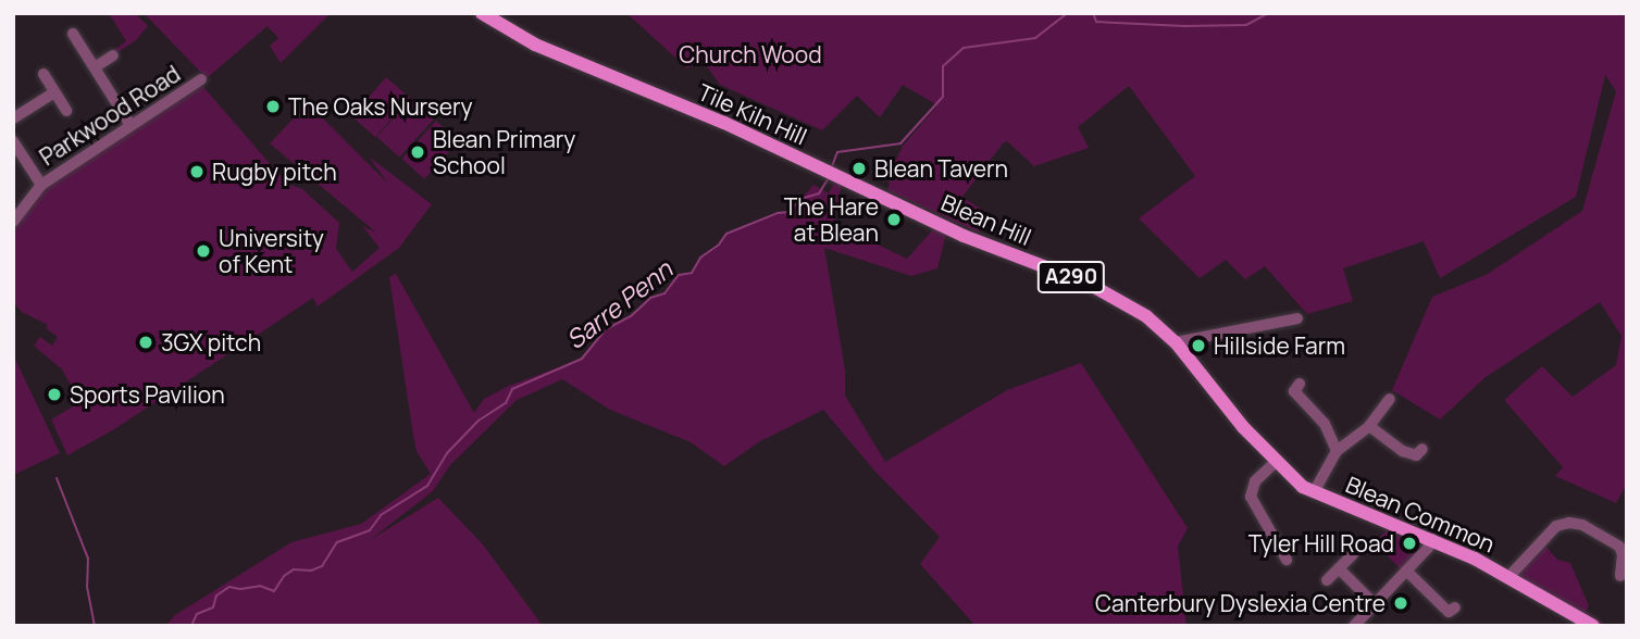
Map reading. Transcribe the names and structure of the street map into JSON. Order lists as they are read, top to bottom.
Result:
{
  "streets": {
    "main road": [
      "Tile Kiln Hill",
      "Blean Hill",
      "A290",
      "Blean Common"
    ],
    "street": ["Parkwood Road"]
  },
  "crossings": [
    ["Tile Kiln Hill", "Blean Hill"],
    ["Blean Hill", "Blean Common"]
  ],
  "water": ["Sarre Penn"],
  "parks": ["Church Wood"],
  "places": [
    "The Oaks Nursery",
    "Blean Primary School",
    "Blean Tavern",
    "Rugby pitch",
    "The Hare at Blean",
    "University of Kent",
    "3GX pitch",
    "Hillside Farm",
    "Sports Pavilion",
    "Tyler Hill Road",
    "Canterbury Dyslexia Centre"
  ]
}
